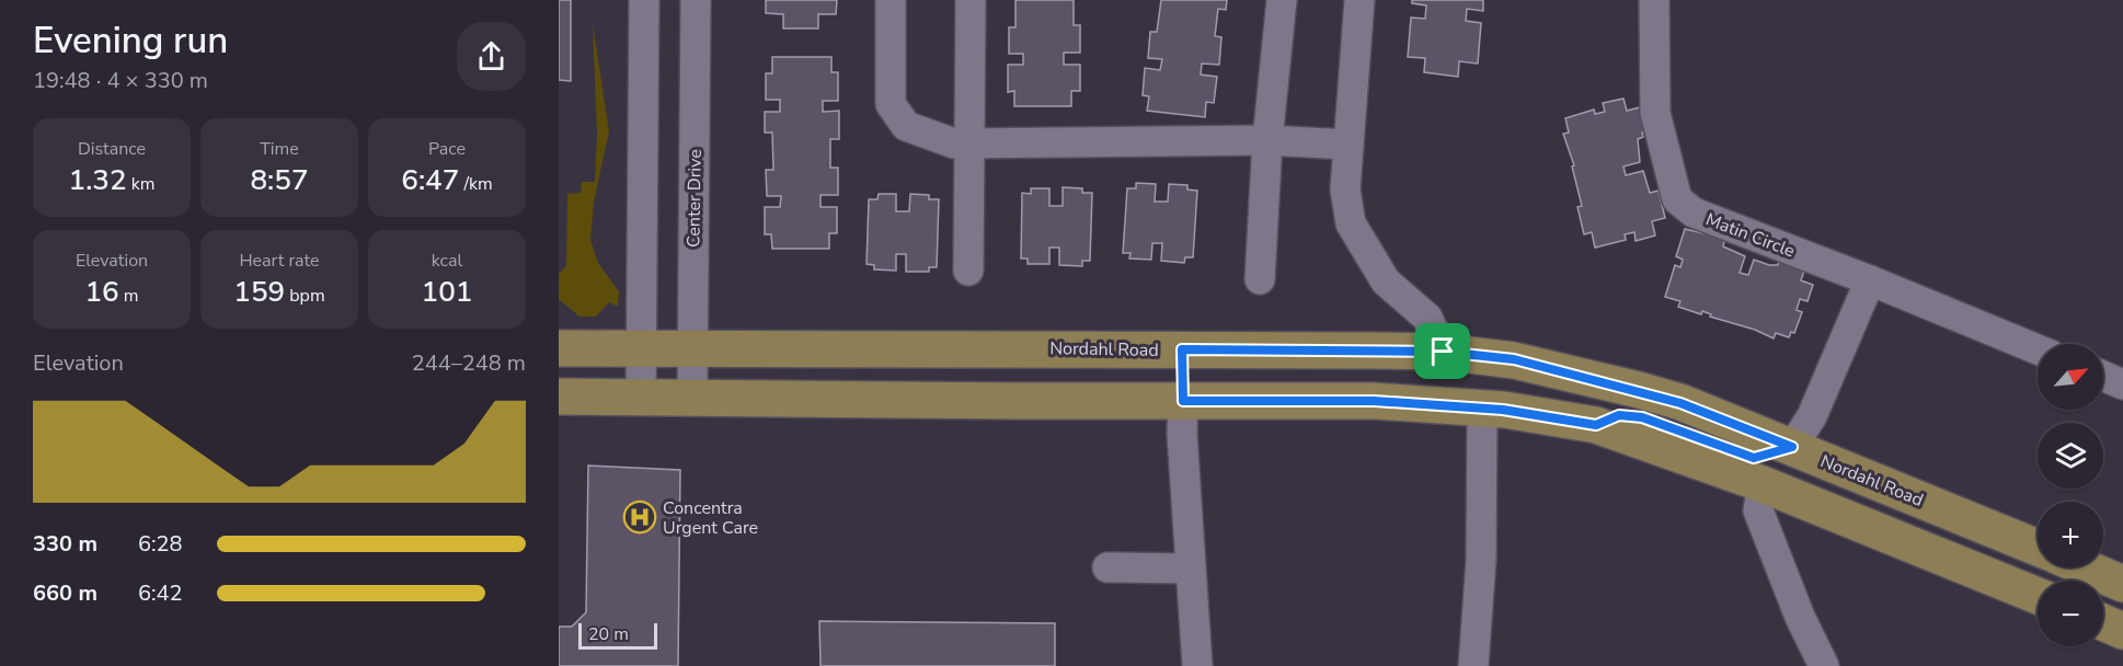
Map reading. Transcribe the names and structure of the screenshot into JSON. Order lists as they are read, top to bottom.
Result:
{
  "streets": {
    "main road": ["Nordahl Road"],
    "street": ["Center Drive", "Matin Circle"]
  },
  "crossings": [
    ["Center Drive", "Nordahl Road"]
  ],
  "places": {
    "hospital": ["Concentra Urgent Care"]
  },
  "scale_bar": "20 m",
  "north": "top right",
  "page": {
    "heading": ["Evening run", "19:48 · 4 × 330 m"],
    "stats": [
      ["Distance", "1.32 km"],
      ["Time", "8:57"],
      ["Pace", "6:47 /km"],
      ["Elevation", "16 m"],
      ["Heart rate", "159 bpm"],
      ["kcal", "101"]
    ],
    "chart": ["Elevation", "244–248 m"],
    "map_buttons": ["+", "−"],
    "list": [
      {
        "name": "330 m",
        "note": "6:28"
      },
      {
        "name": "660 m",
        "note": "6:42"
      }
    ],
    "scale": "20 m"
  }
}
